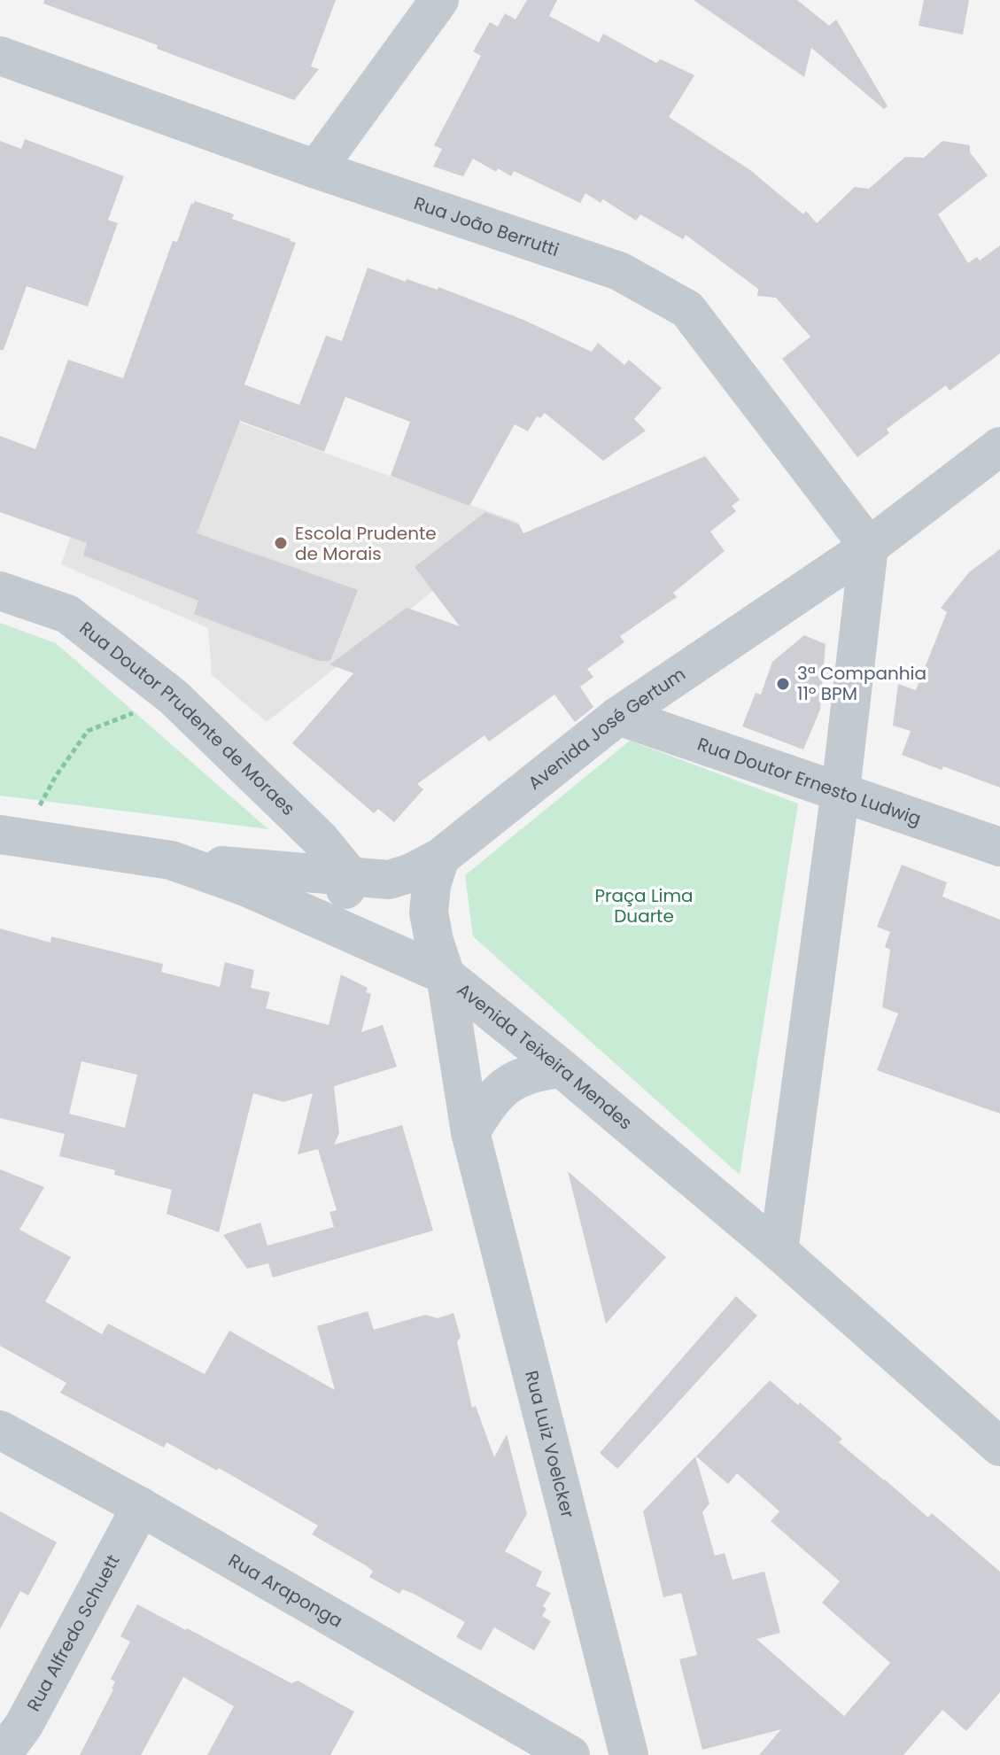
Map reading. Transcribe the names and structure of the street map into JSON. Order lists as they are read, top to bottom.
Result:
{
  "streets": {
    "street": [
      "Rua João Berrutti",
      "Rua Doutor Prudente de Moraes",
      "Avenida José Gertum",
      "Rua Doutor Ernesto Ludwig",
      "Avenida Teixeira Mendes",
      "Rua Luiz Voelcker",
      "Rua Araponga",
      "Rua Alfredo Schuett"
    ]
  },
  "crossings": [
    ["Rua João Berrutti", "Avenida José Gertum"],
    ["Rua Doutor Prudente de Moraes", "Avenida José Gertum"],
    ["Avenida José Gertum", "Rua Doutor Ernesto Ludwig"],
    ["Avenida José Gertum", "Avenida Teixeira Mendes"],
    ["Avenida José Gertum", "Rua Luiz Voelcker"],
    ["Avenida Teixeira Mendes", "Rua Luiz Voelcker"],
    ["Rua Araponga", "Rua Alfredo Schuett"]
  ],
  "parks": ["Praça Lima Duarte"],
  "places": ["Escola Prudente de Morais", "3ª Companhia 11º BPM"]
}
